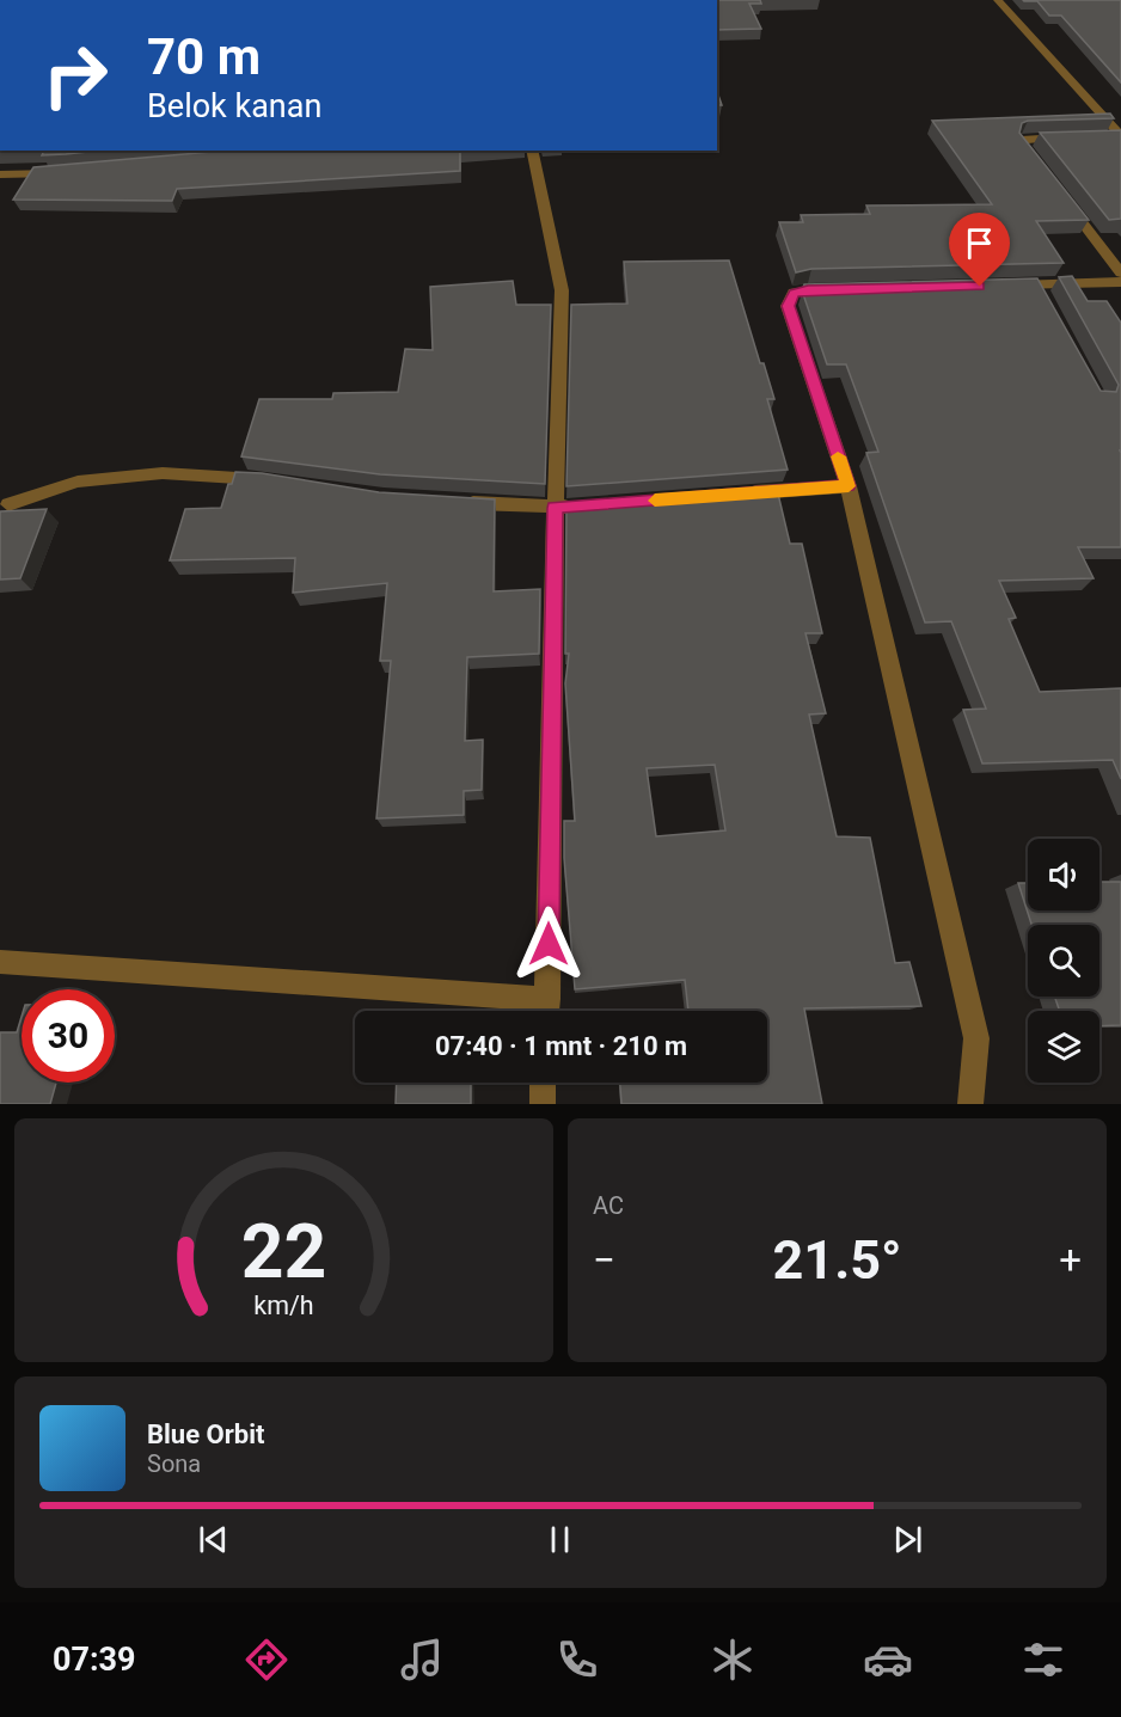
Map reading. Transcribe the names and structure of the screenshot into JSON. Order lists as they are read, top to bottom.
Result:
{
  "page": {
    "turn": ["70 m", "Belok kanan"],
    "limit": "30",
    "trip": "07:40 · 1 mnt · 210 m",
    "tile": "AC",
    "heat": ["−", "21.5°", "+"],
    "song": ["Blue Orbit", "Sona"],
    "tabs": "07:39",
    "gauge": ["22", "km/h"]
  }
}
